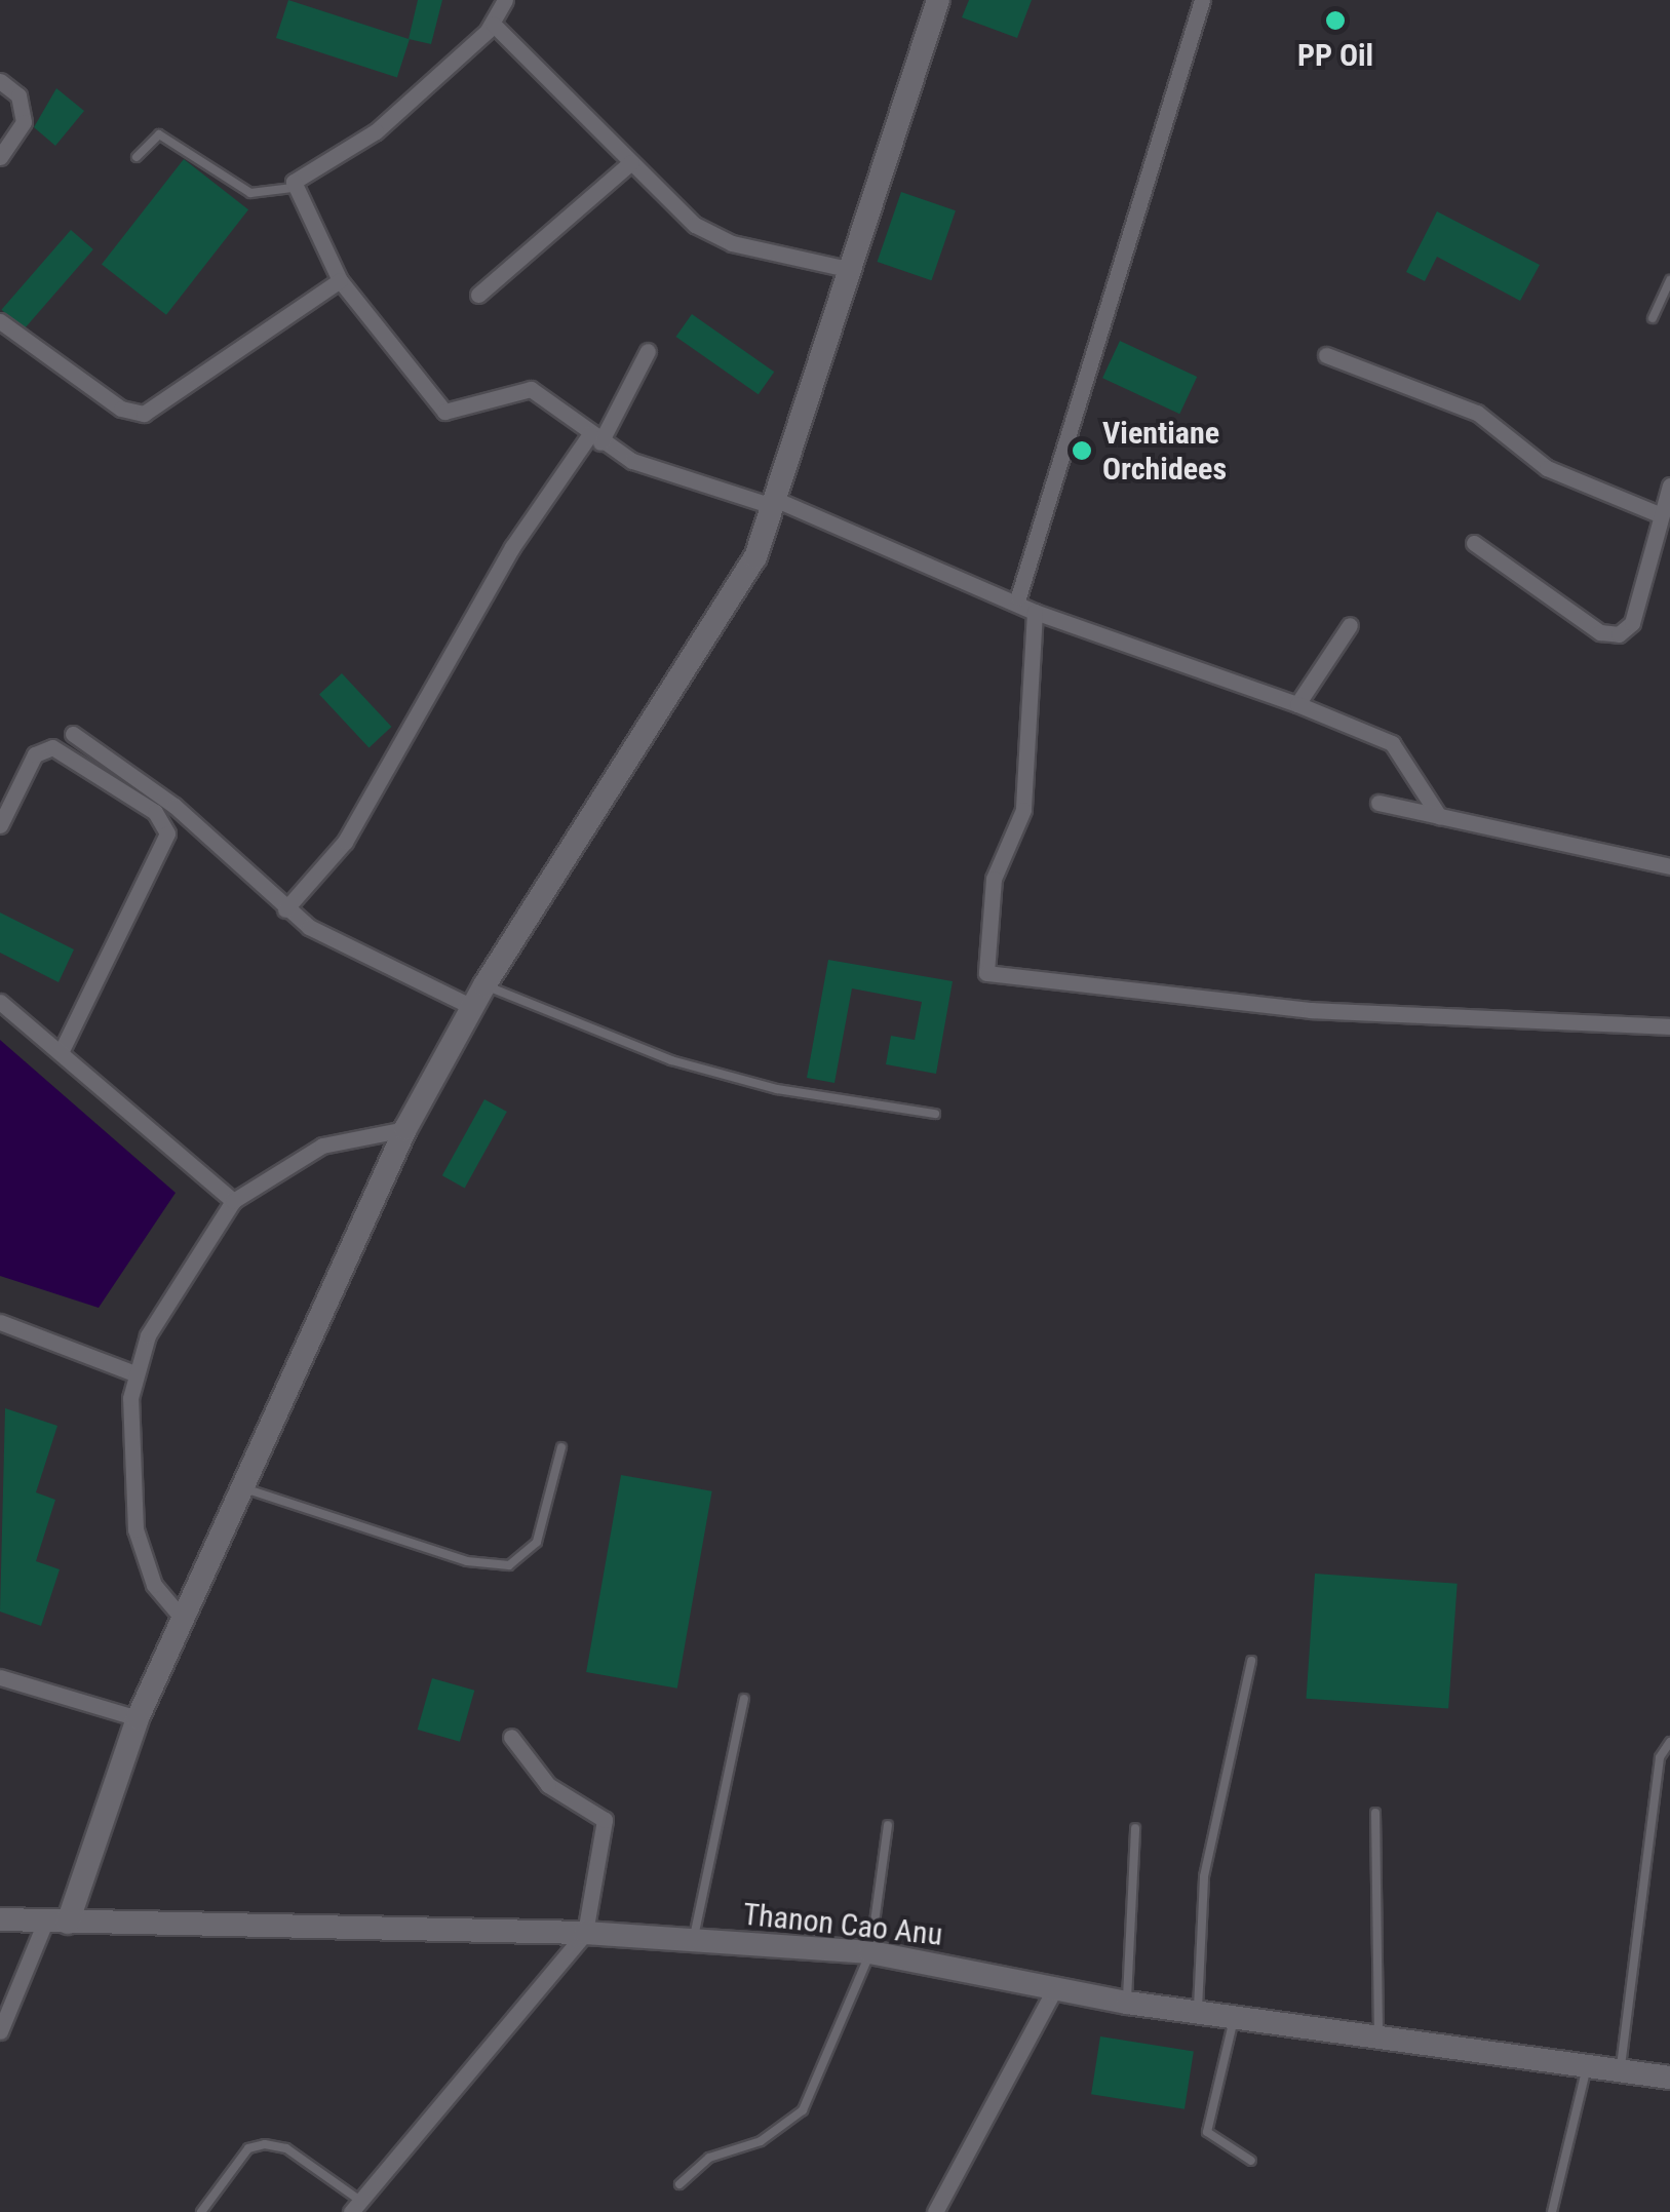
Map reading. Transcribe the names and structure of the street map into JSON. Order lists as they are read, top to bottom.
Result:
{
  "streets": {
    "street": ["Thanon Cao Anu"]
  },
  "places": ["PP Oil", "Vientiane Orchidees"]
}
